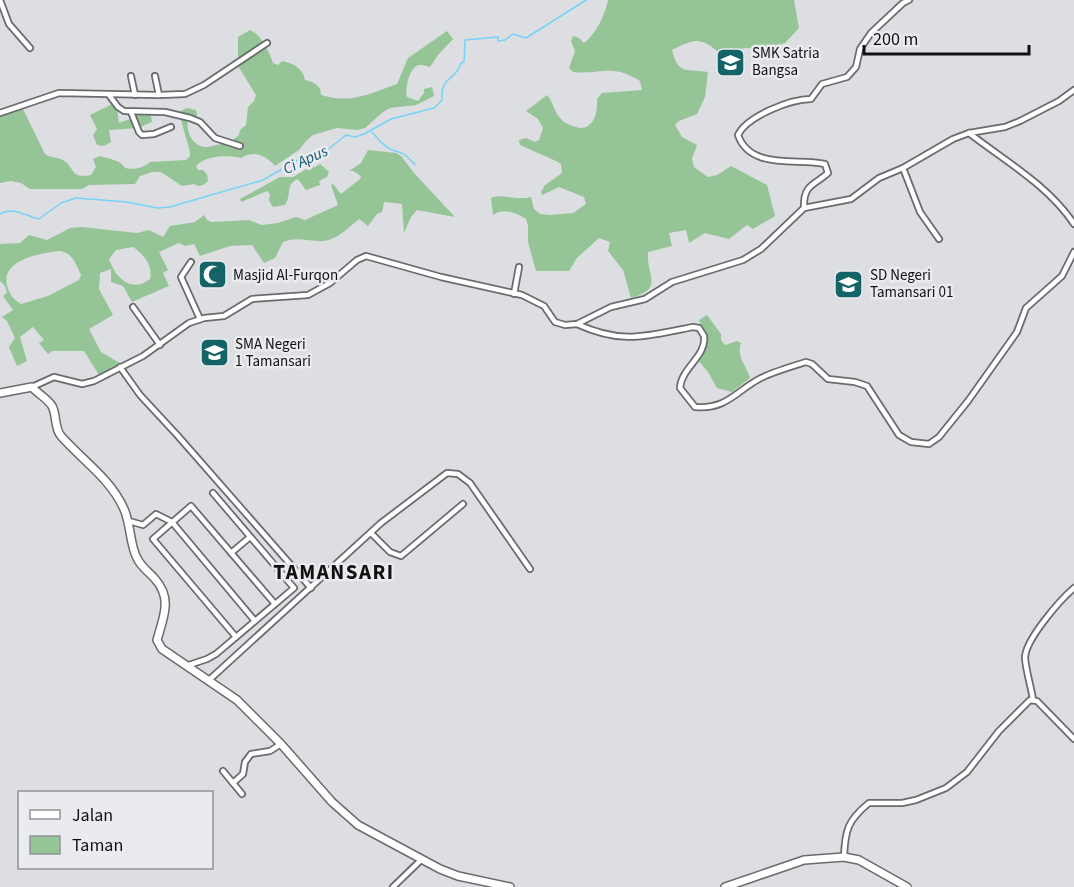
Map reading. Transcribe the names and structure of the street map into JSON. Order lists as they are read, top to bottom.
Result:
{
  "districts": ["TAMANSARI"],
  "water": ["Ci Apus"],
  "places": {
    "school or university": ["SMK Satria Bangsa", "SD Negeri Tamansari 01", "SMA Negeri 1 Tamansari"],
    "mosque": ["Masjid Al-Furqon"]
  },
  "legend": ["Jalan", "Taman"],
  "scale_bar": "200 m"
}
